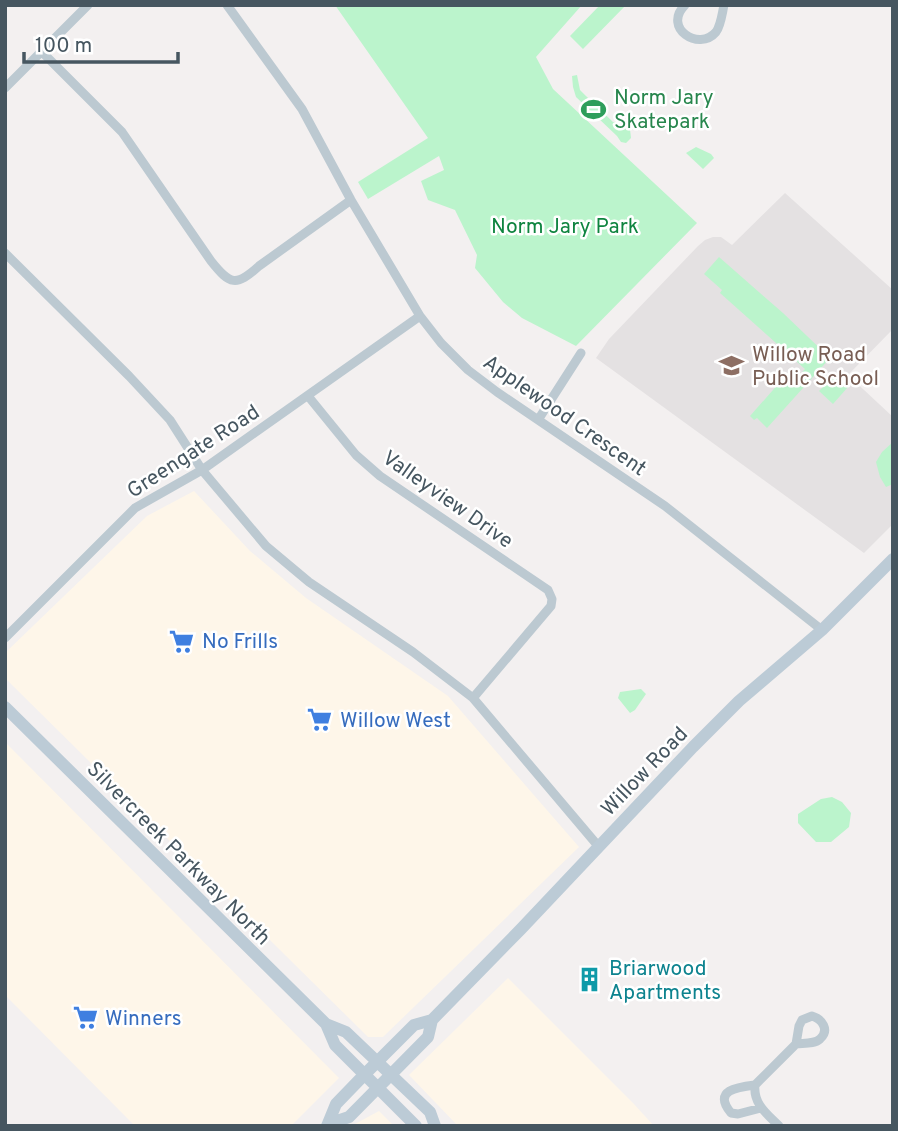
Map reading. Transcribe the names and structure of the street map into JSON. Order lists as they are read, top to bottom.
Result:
{
  "streets": {
    "main road": ["Willow Road", "Silvercreek Parkway North"],
    "street": ["Applewood Crescent", "Greengate Road", "Valleyview Drive"]
  },
  "crossings": [
    ["Applewood Crescent", "Greengate Road"],
    ["Applewood Crescent", "Willow Road"],
    ["Greengate Road", "Valleyview Drive"],
    ["Willow Road", "Silvercreek Parkway North"]
  ],
  "parks": ["Norm Jary Park"],
  "places": {
    "sports": ["Norm Jary Skatepark"],
    "school or university": ["Willow Road Public School"],
    "supermarket": ["No Frills", "Willow West", "Winners"],
    "building": ["Briarwood Apartments"]
  },
  "scale_bar": "100 m"
}
